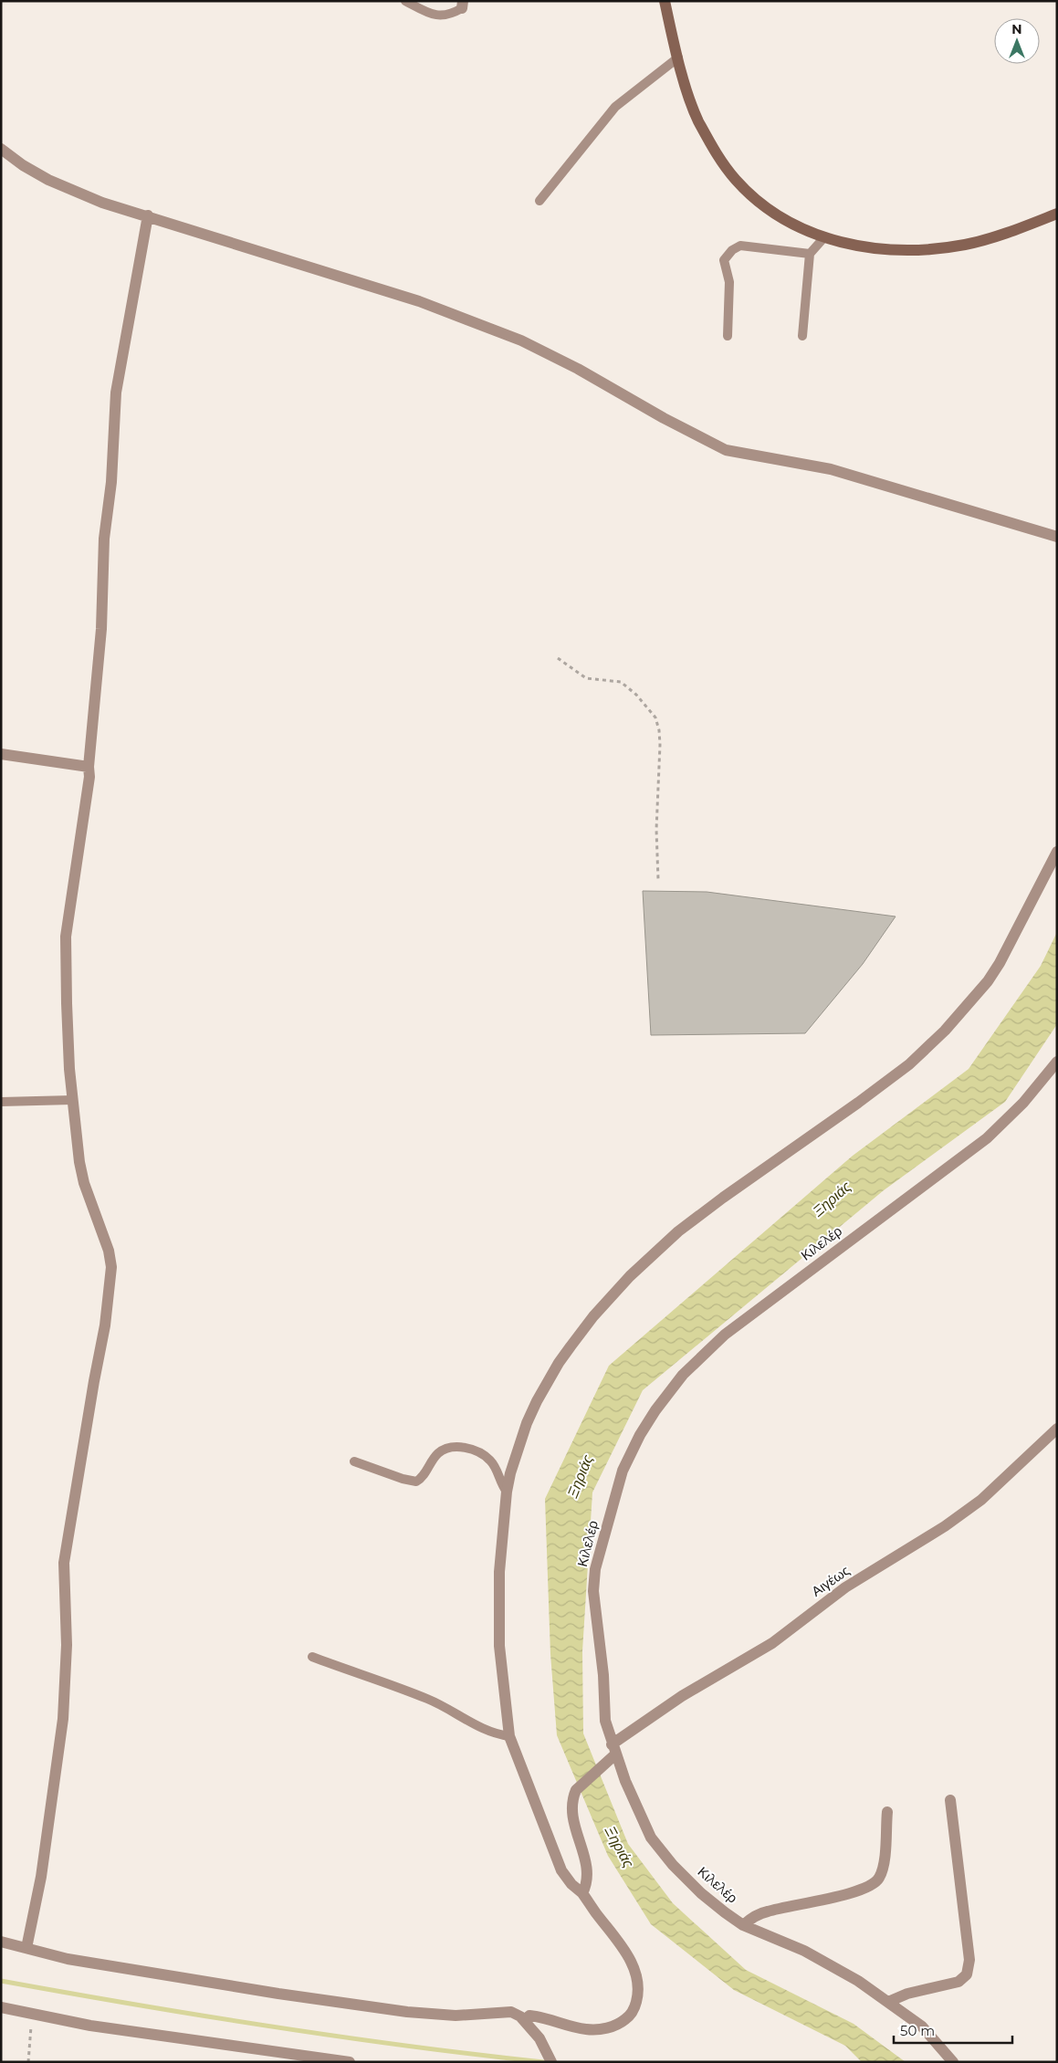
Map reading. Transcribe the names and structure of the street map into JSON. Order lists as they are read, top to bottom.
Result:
{
  "streets": {
    "street": ["Κιλελέρ", "Αιγέως"]
  },
  "crossings": [
    ["Κιλελέρ", "Αιγέως"]
  ],
  "water": ["Ξηριάς"],
  "scale_bar": "50 m",
  "north": "top"
}
